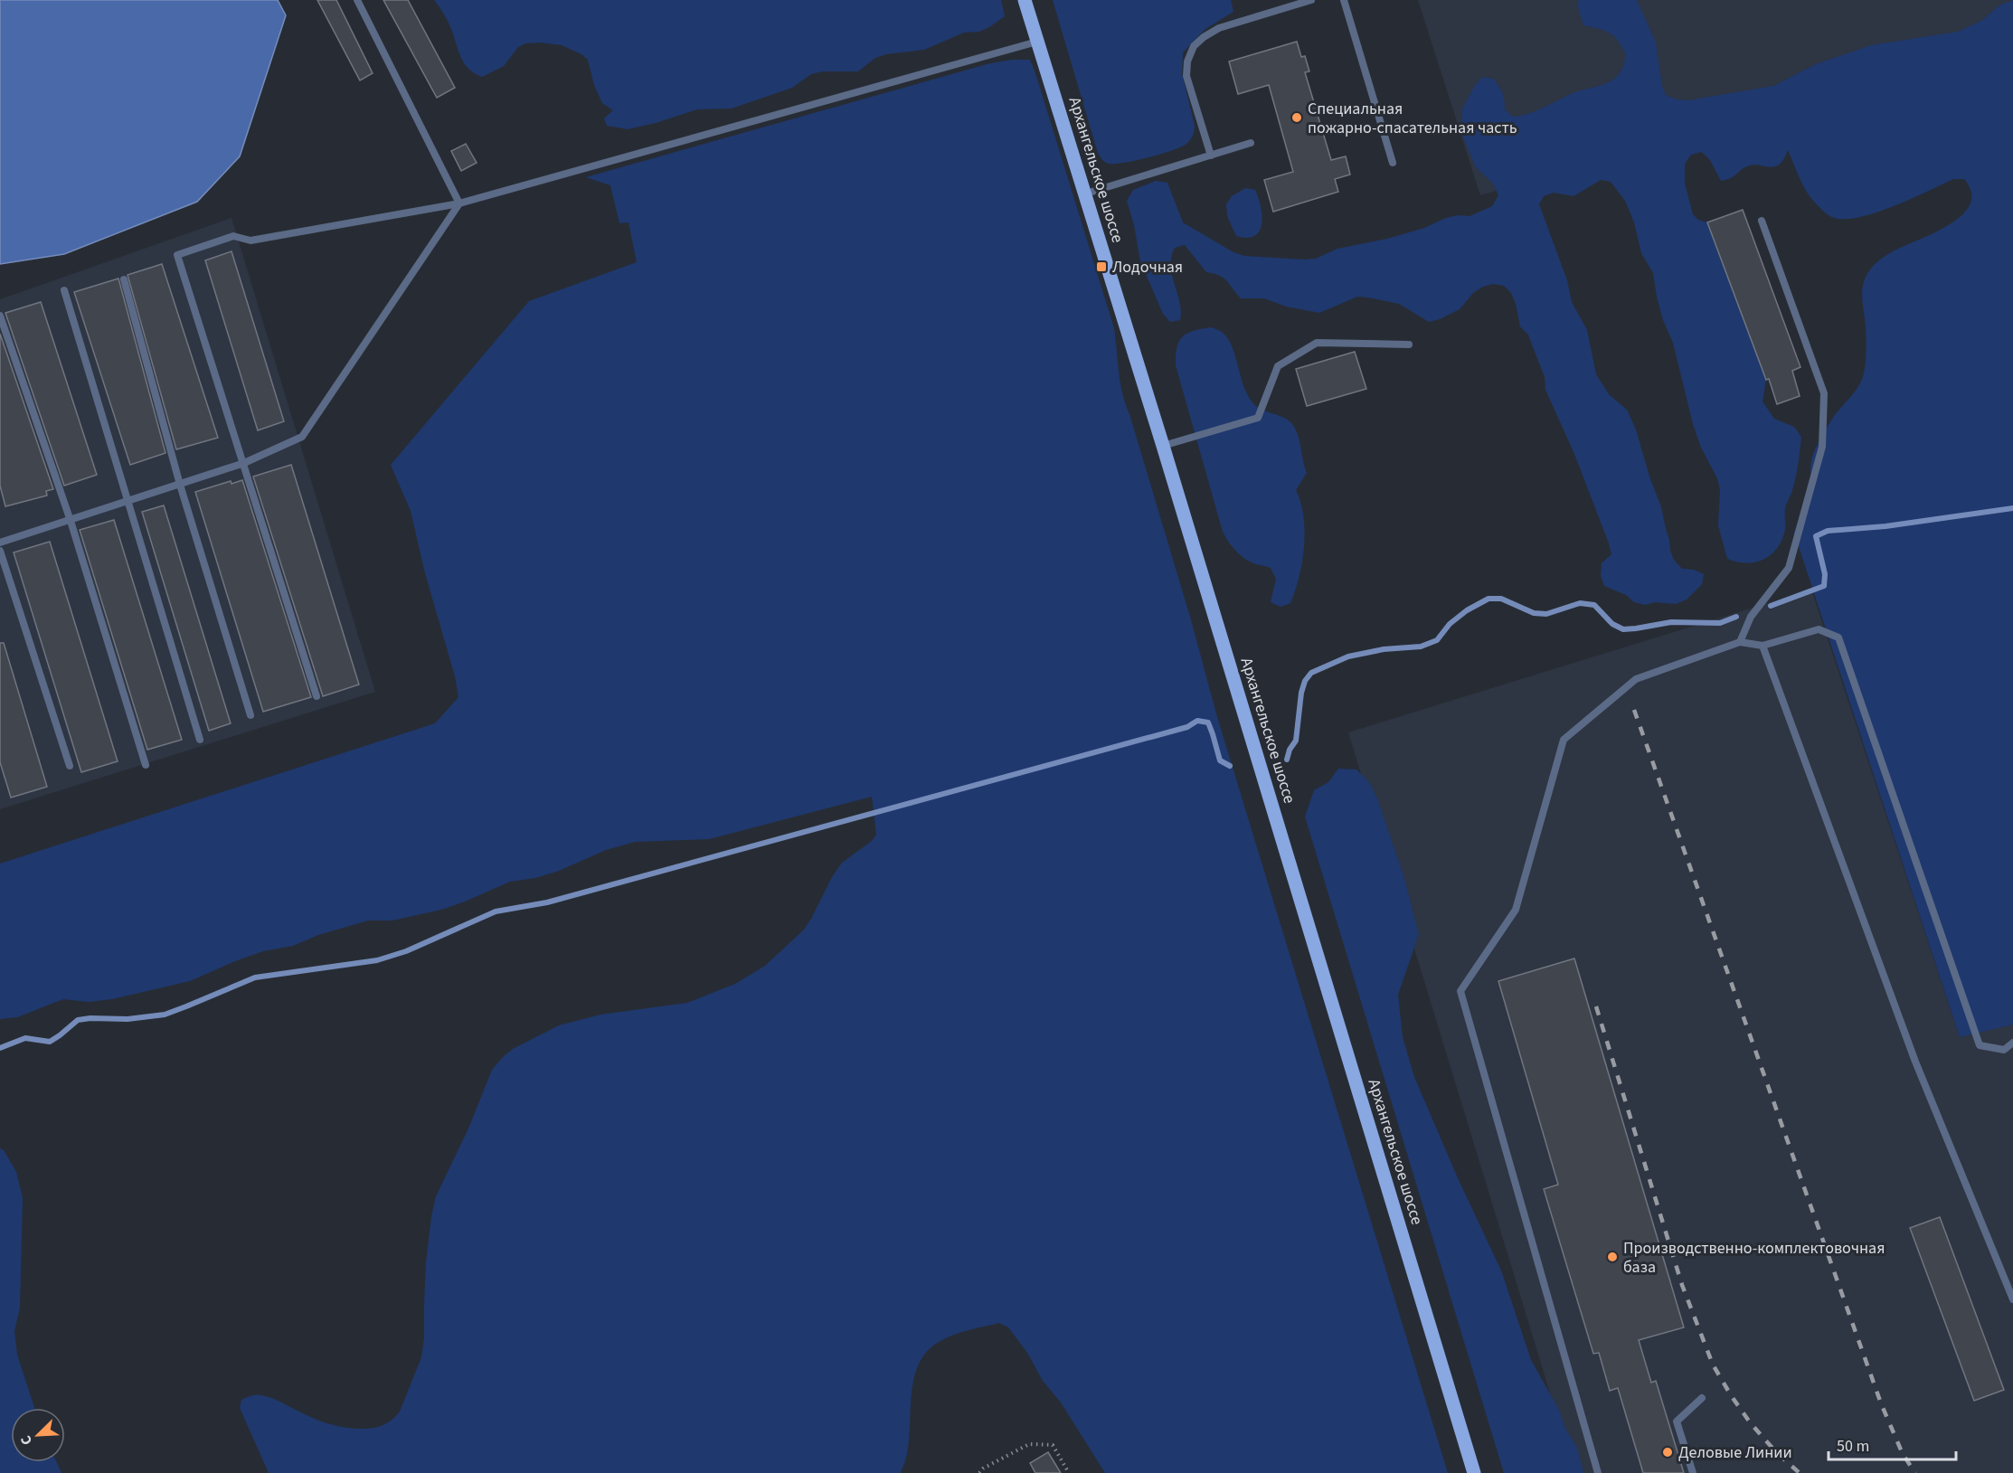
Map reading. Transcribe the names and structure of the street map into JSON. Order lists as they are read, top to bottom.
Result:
{
  "streets": {
    "main road": ["Архангельское шоссе"]
  },
  "places": {
    "other": ["Специальная пожарно-спасательная часть", "Производственно-комплектовочная база", "Деловые Линии"],
    "transit": ["Лодочная"]
  },
  "scale_bar": "50 m",
  "north": "bottom left"
}
